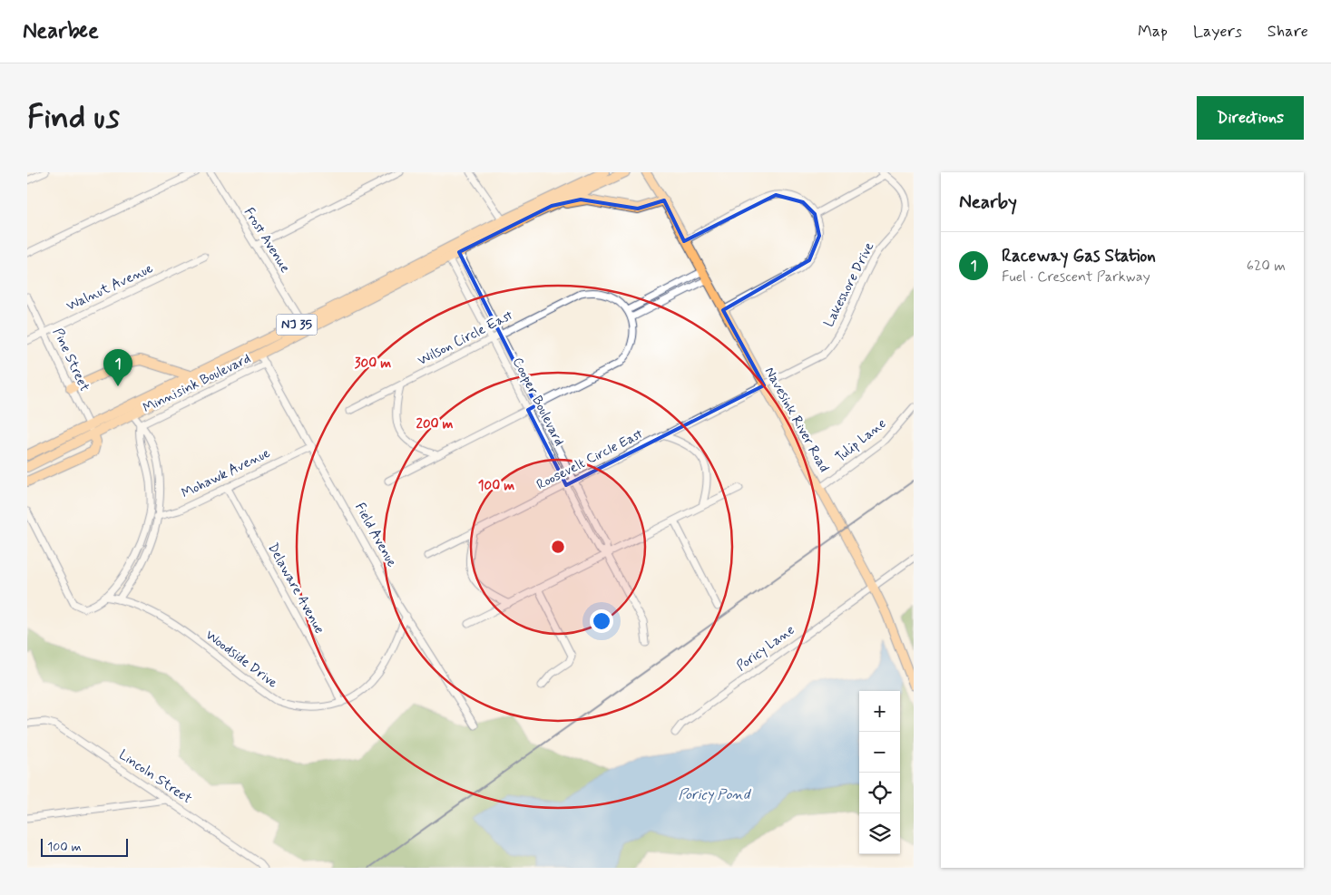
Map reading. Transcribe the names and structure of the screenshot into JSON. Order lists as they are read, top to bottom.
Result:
{
  "streets": {
    "highway": ["NJ 35"],
    "main road": ["Navesink River Road"],
    "street": [
      "Frost Avenue",
      "Lakeshore Drive",
      "Walnut Avenue",
      "Wilson Circle East",
      "Pine Street",
      "Minnisink Boulevard",
      "Cooper Boulevard",
      "Tulip Lane",
      "Roosevelt Circle East",
      "Mohawk Avenue",
      "Field Avenue",
      "Delaware Avenue",
      "Poricy Lane",
      "Woodside Drive",
      "Lincoln Street"
    ]
  },
  "crossings": [
    ["Frost Avenue", "NJ 35"],
    ["Lakeshore Drive", "Navesink River Road"],
    ["Lakeshore Drive", "Roosevelt Circle East"],
    ["Walnut Avenue", "Pine Street"],
    ["NJ 35", "Pine Street"],
    ["NJ 35", "Cooper Boulevard"],
    ["NJ 35", "Field Avenue"],
    ["Wilson Circle East", "Cooper Boulevard"],
    ["Minnisink Boulevard", "Field Avenue"],
    ["Cooper Boulevard", "Roosevelt Circle East"],
    ["Navesink River Road", "Tulip Lane"],
    ["Navesink River Road", "Roosevelt Circle East"],
    ["Navesink River Road", "Poricy Lane"],
    ["Mohawk Avenue", "Field Avenue"],
    ["Mohawk Avenue", "Delaware Avenue"],
    ["Field Avenue", "Woodside Drive"],
    ["Delaware Avenue", "Woodside Drive"]
  ],
  "water": ["Poricy Pond"],
  "scale_bar": "100 m",
  "page": {
    "header": "Nearbee",
    "nav": ["Map", "Layers", "Share"],
    "buttons": "Directions",
    "title": "Find us",
    "heading": "Nearby",
    "list": [
      {
        "mark": "1",
        "name": "Raceway Gas Station",
        "note": "Fuel · Crescent Parkway",
        "value": "620 m"
      }
    ],
    "pins": "1",
    "map_buttons": ["+", "−"],
    "scale": "100 m"
  },
  "rings": ["300 m", "200 m", "100 m"]
}
